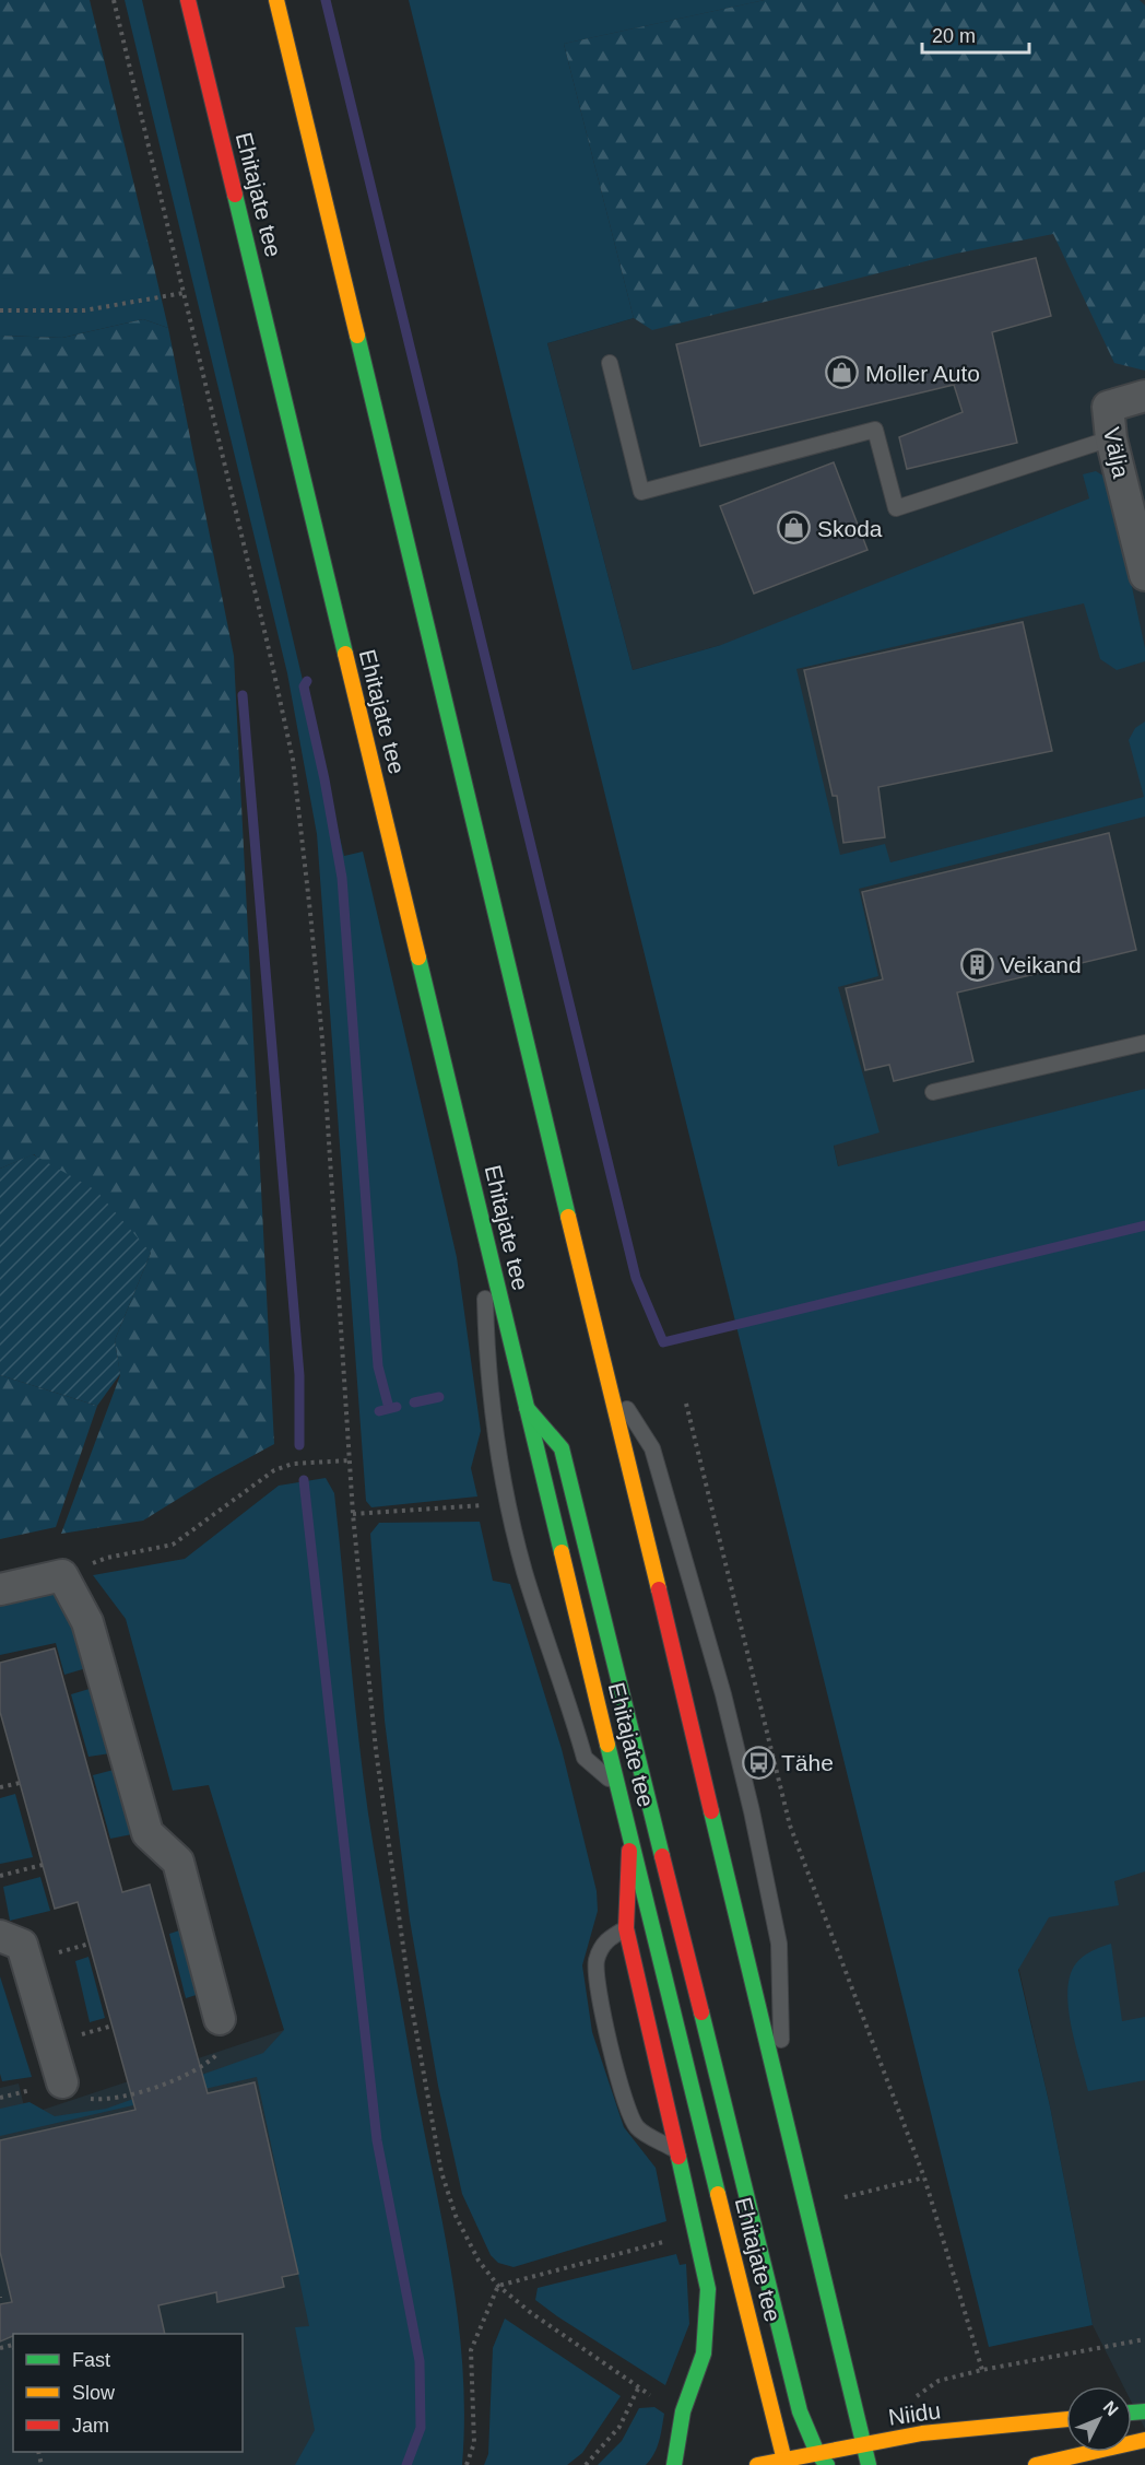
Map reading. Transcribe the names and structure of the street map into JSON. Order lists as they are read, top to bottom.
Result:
{
  "streets": {
    "main road": ["Ehitajate tee", "Niidu"],
    "street": ["Välja"]
  },
  "crossings": [
    ["Ehitajate tee", "Niidu"]
  ],
  "places": {
    "shop": ["Moller Auto", "Skoda"],
    "building": ["Veikand"],
    "bus stop": ["Tähe"]
  },
  "legend": ["Fast", "Slow", "Jam"],
  "scale_bar": "20 m",
  "north": "top right"
}
